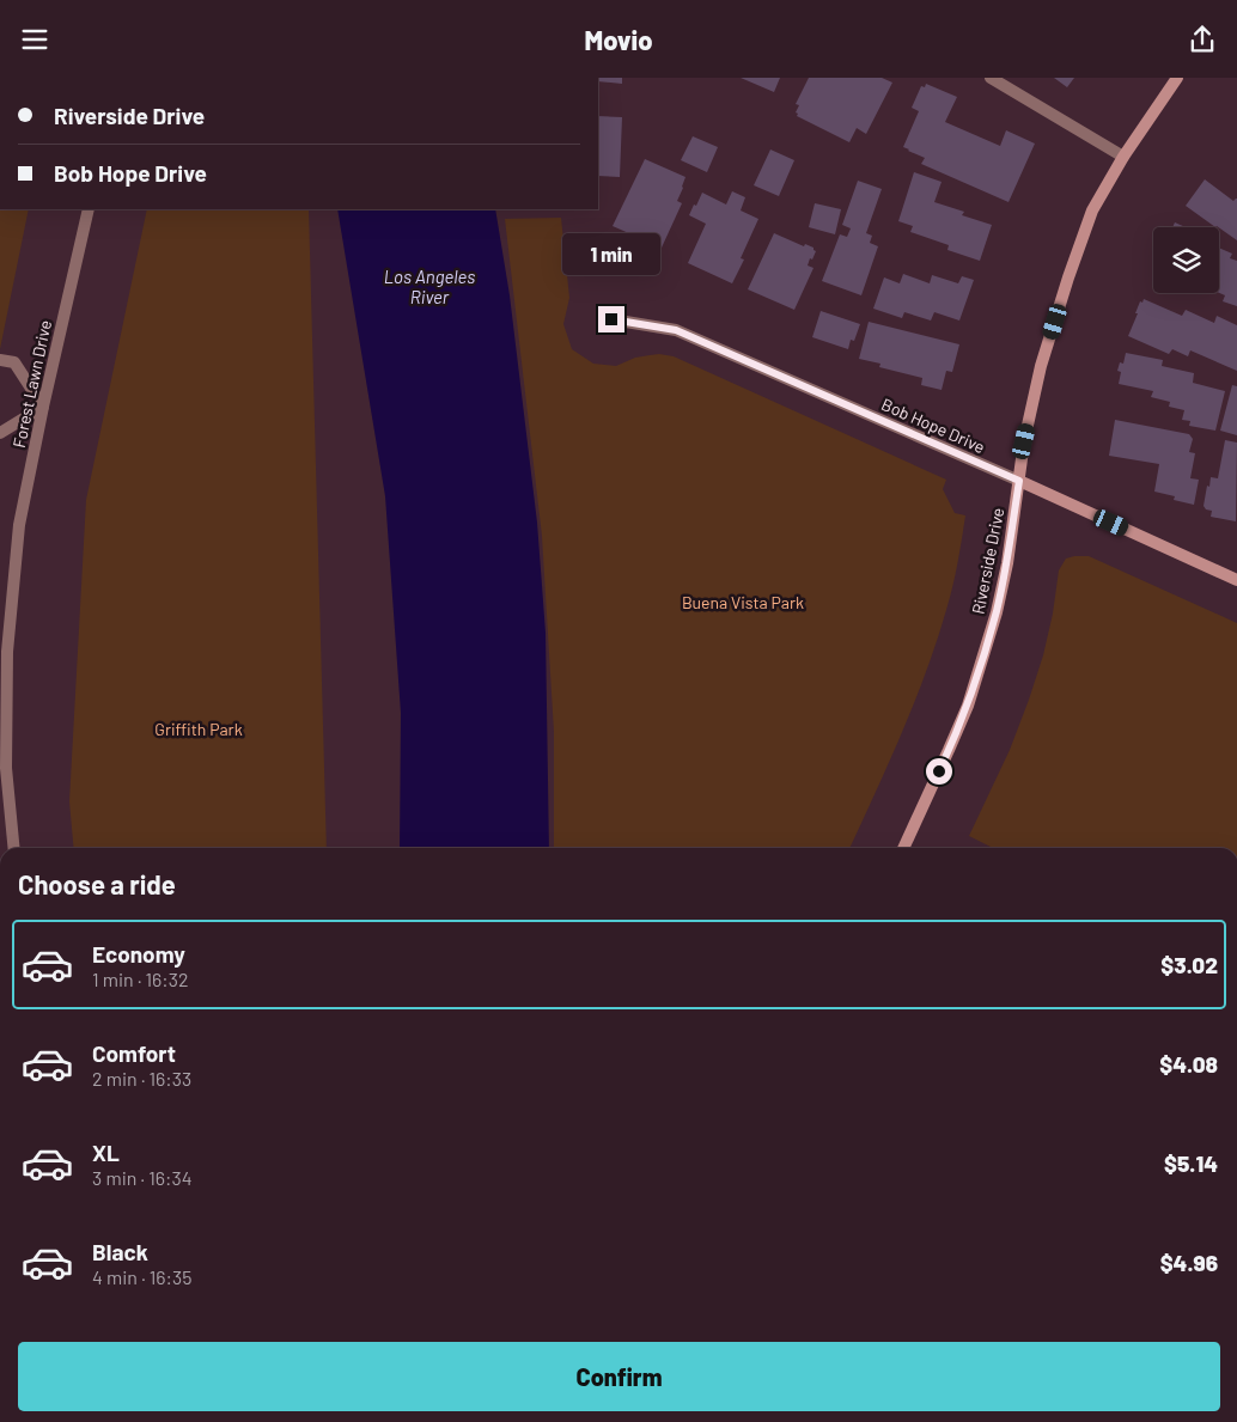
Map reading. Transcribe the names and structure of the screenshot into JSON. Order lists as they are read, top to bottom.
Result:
{
  "streets": {
    "main road": ["Bob Hope Drive", "Riverside Drive"],
    "street": ["Forest Lawn Drive"]
  },
  "crossings": [
    ["Bob Hope Drive", "Riverside Drive"]
  ],
  "water": ["Los Angeles River"],
  "parks": ["Buena Vista Park", "Griffith Park"],
  "page": {
    "header": "Movio",
    "banner": ["Riverside Drive", "Bob Hope Drive"],
    "bubble": "1 min",
    "heading": "Choose a ride",
    "list": [
      {
        "name": "Economy",
        "note": "1 min · 16:32",
        "value": "$3.02"
      },
      {
        "name": "Comfort",
        "note": "2 min · 16:33",
        "value": "$4.08"
      },
      {
        "name": "XL",
        "note": "3 min · 16:34",
        "value": "$5.14"
      },
      {
        "name": "Black",
        "note": "4 min · 16:35",
        "value": "$4.96"
      }
    ],
    "buttons": "Confirm"
  }
}
